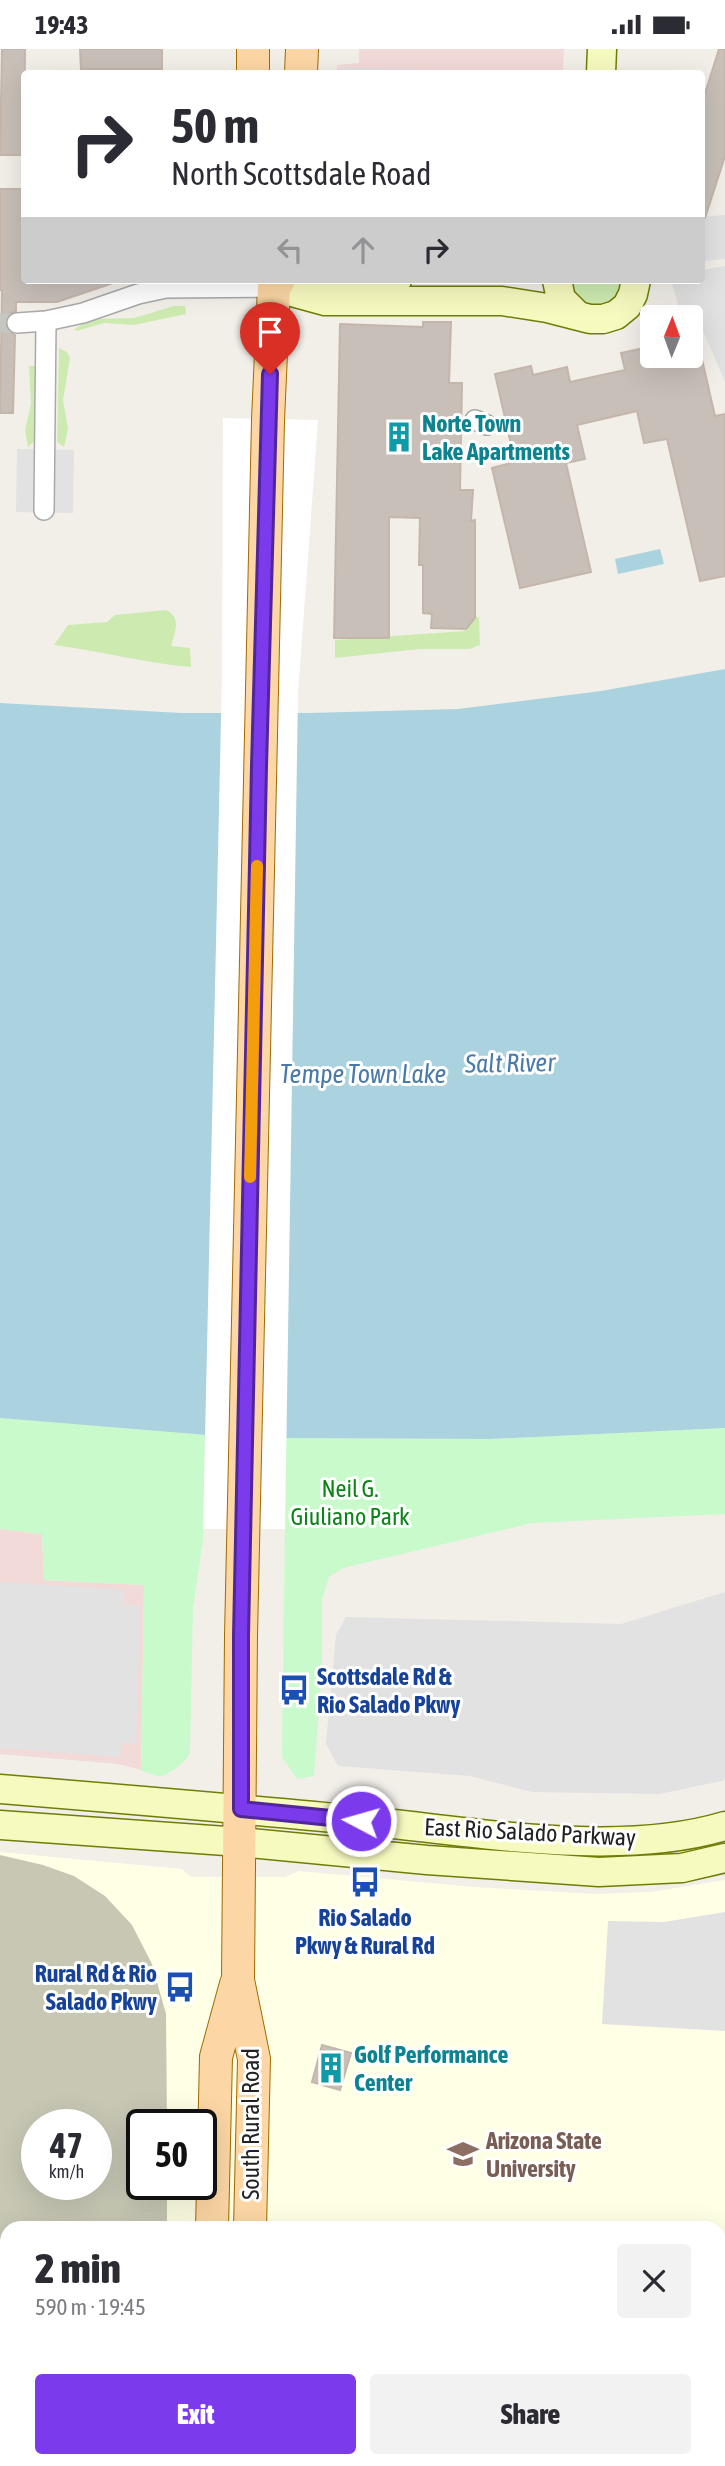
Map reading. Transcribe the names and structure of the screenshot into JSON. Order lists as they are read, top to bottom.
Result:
{
  "streets": {
    "main road": ["East Rio Salado Parkway", "South Rural Road"]
  },
  "crossings": [
    ["East Rio Salado Parkway", "South Rural Road"]
  ],
  "water": ["Salt River", "Tempe Town Lake"],
  "parks": ["Neil G. Giuliano Park"],
  "places": {
    "building": ["Norte Town Lake Apartments", "Golf Performance Center"],
    "bus stop": ["Scottsdale Rd & Rio Salado Pkwy", "Rio Salado Pkwy & Rural Rd", "Rural Rd & Rio Salado Pkwy"],
    "school or university": ["Arizona State University"]
  },
  "north": "top",
  "page": {
    "status": "19:43",
    "turn": ["50 m", "North Scottsdale Road"],
    "speed": "47 km/h",
    "limit": "50",
    "heading": ["2 min", "590 m · 19:45"],
    "buttons": ["Exit", "Share"]
  }
}
